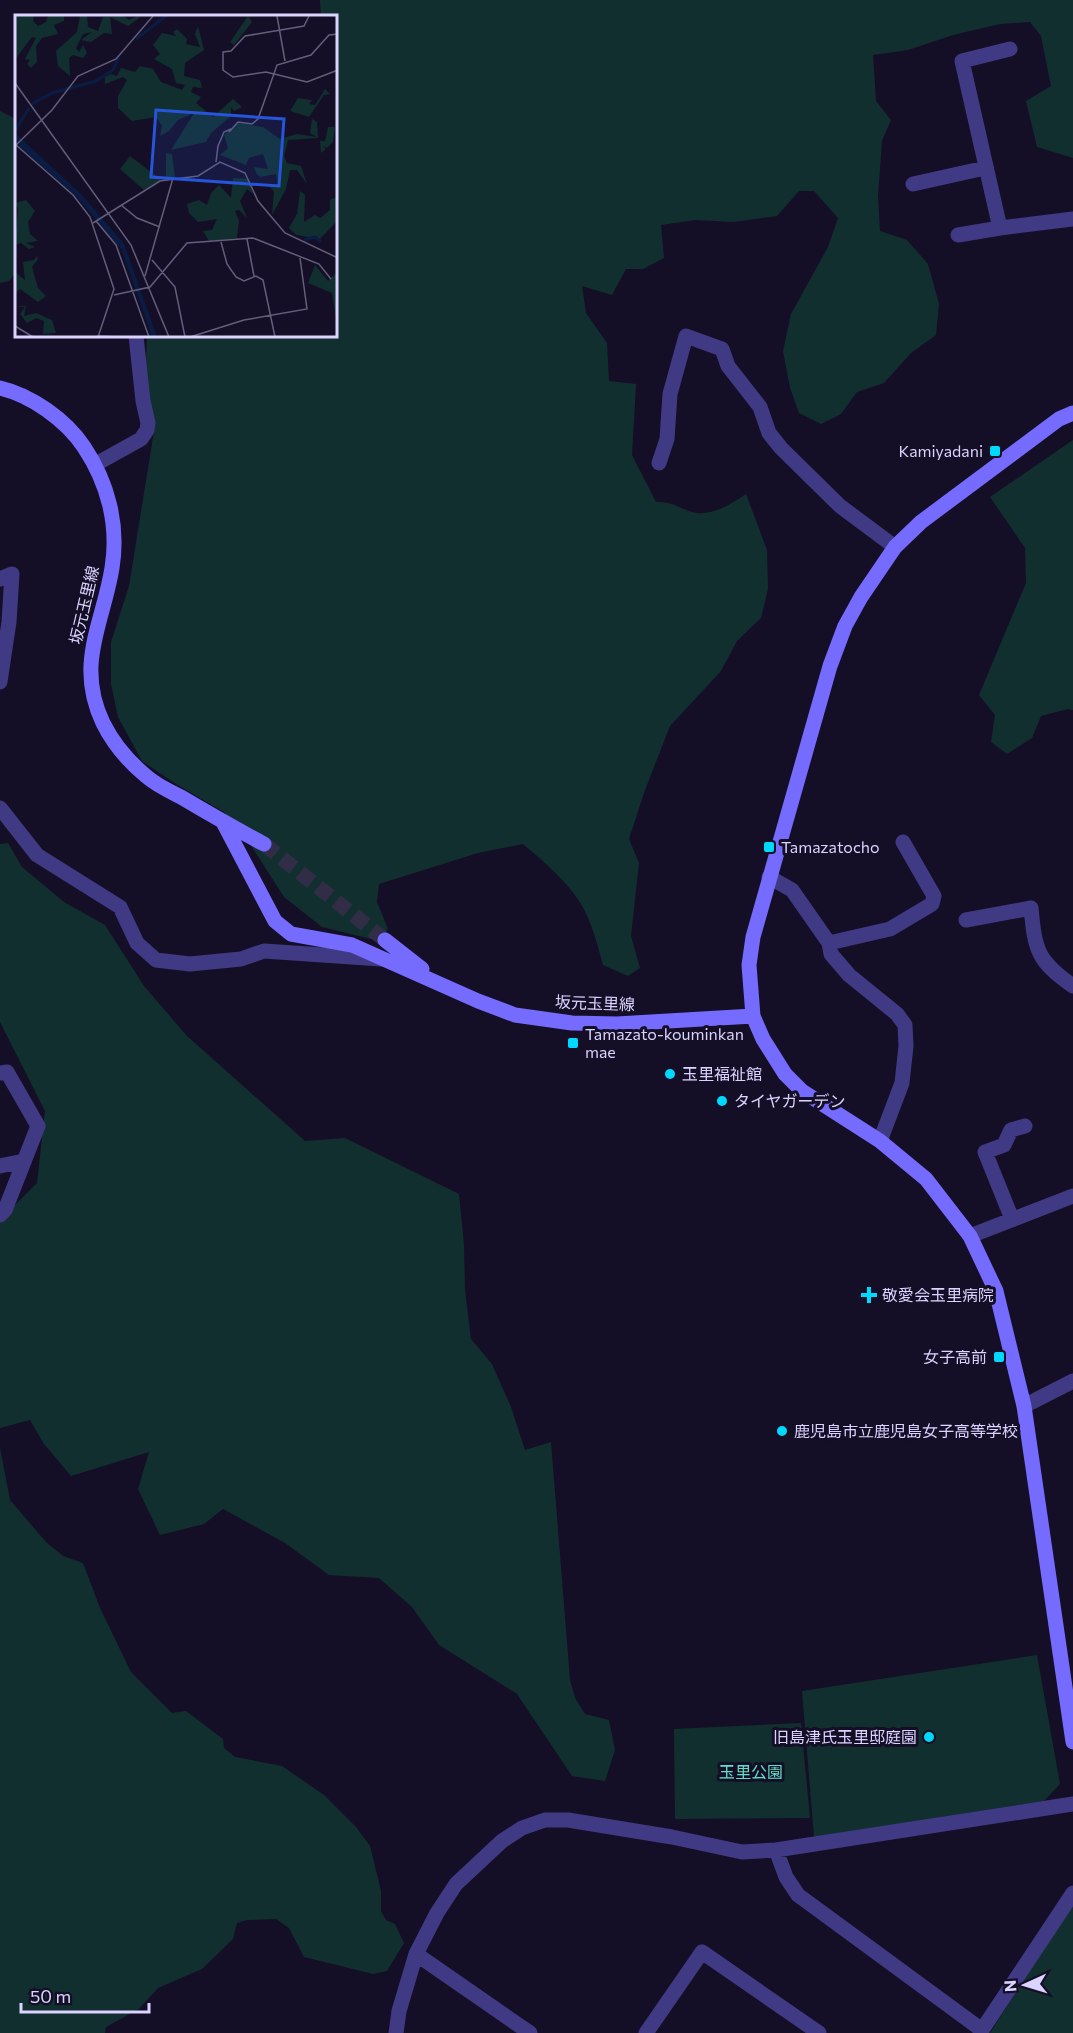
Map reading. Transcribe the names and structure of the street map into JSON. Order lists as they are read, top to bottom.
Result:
{
  "streets": {
    "street": ["坂元玉里線"]
  },
  "parks": ["玉里公園"],
  "places": {
    "transit": [
      "Kamiyadani",
      "Tamazatocho",
      "Tamazato-kouminkan mae",
      "女子高前"
    ],
    "other": [
      "玉里福祉館",
      "タイヤガーデン",
      "鹿児島市立鹿児島女子高等学校",
      "旧島津氏玉里邸庭園"
    ],
    "health": ["敬愛会玉里病院"]
  },
  "scale_bar": "50 m",
  "north": "left"
}
